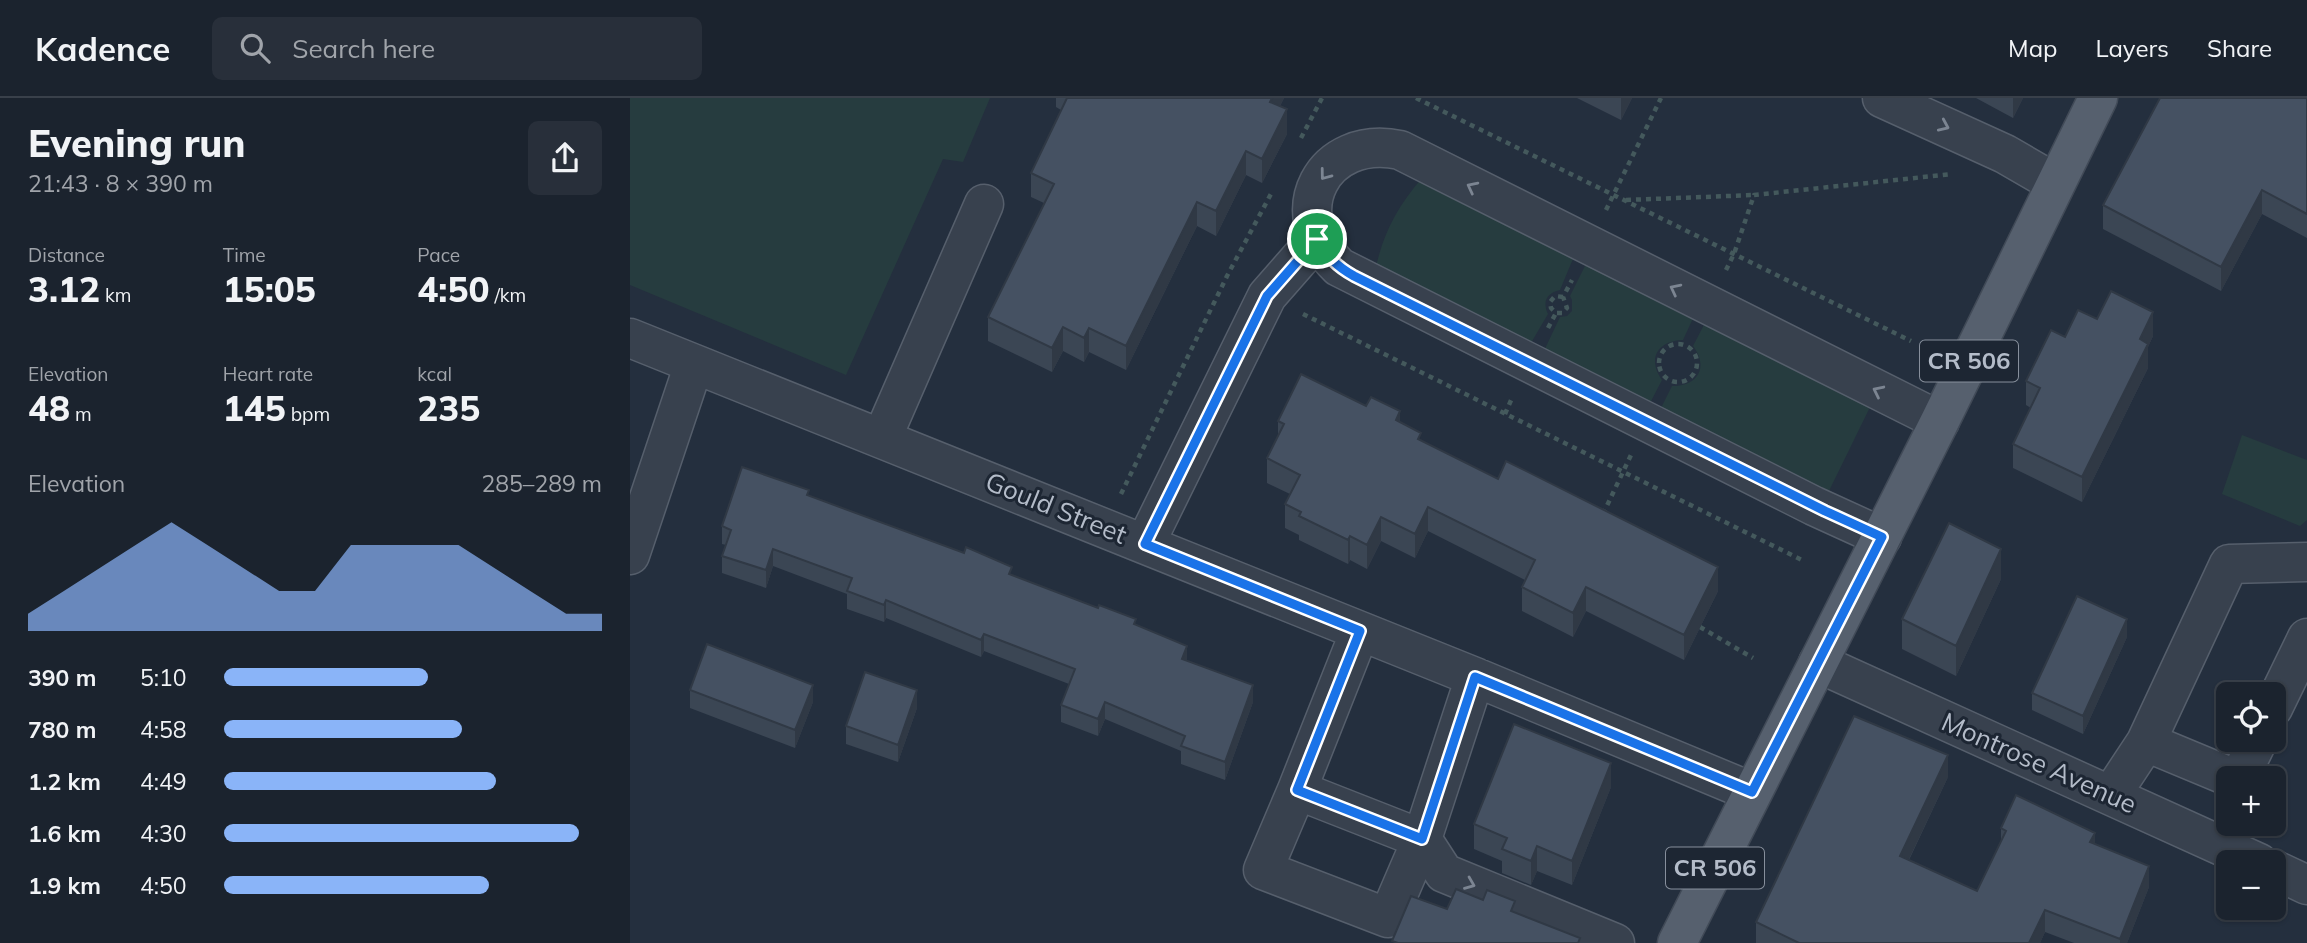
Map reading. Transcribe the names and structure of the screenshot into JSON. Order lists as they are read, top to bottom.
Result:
{
  "streets": {
    "main road": ["CR 506"],
    "street": ["Gould Street", "Montrose Avenue"]
  },
  "crossings": [
    ["CR 506", "Gould Street"],
    ["CR 506", "Montrose Avenue"]
  ],
  "page": {
    "header": "Kadence",
    "search": "Search here",
    "nav": ["Map", "Layers", "Share"],
    "heading": ["Evening run", "21:43 · 8 × 390 m"],
    "stats": [
      ["Distance", "3.12 km"],
      ["Time", "15:05"],
      ["Pace", "4:50 /km"],
      ["Elevation", "48 m"],
      ["Heart rate", "145 bpm"],
      ["kcal", "235"]
    ],
    "chart": ["Elevation", "285–289 m"],
    "list": [
      {
        "name": "390 m",
        "note": "5:10"
      },
      {
        "name": "780 m",
        "note": "4:58"
      },
      {
        "name": "1.2 km",
        "note": "4:49"
      },
      {
        "name": "1.6 km",
        "note": "4:30"
      },
      {
        "name": "1.9 km",
        "note": "4:50"
      }
    ],
    "map_buttons": ["+", "−"]
  }
}
